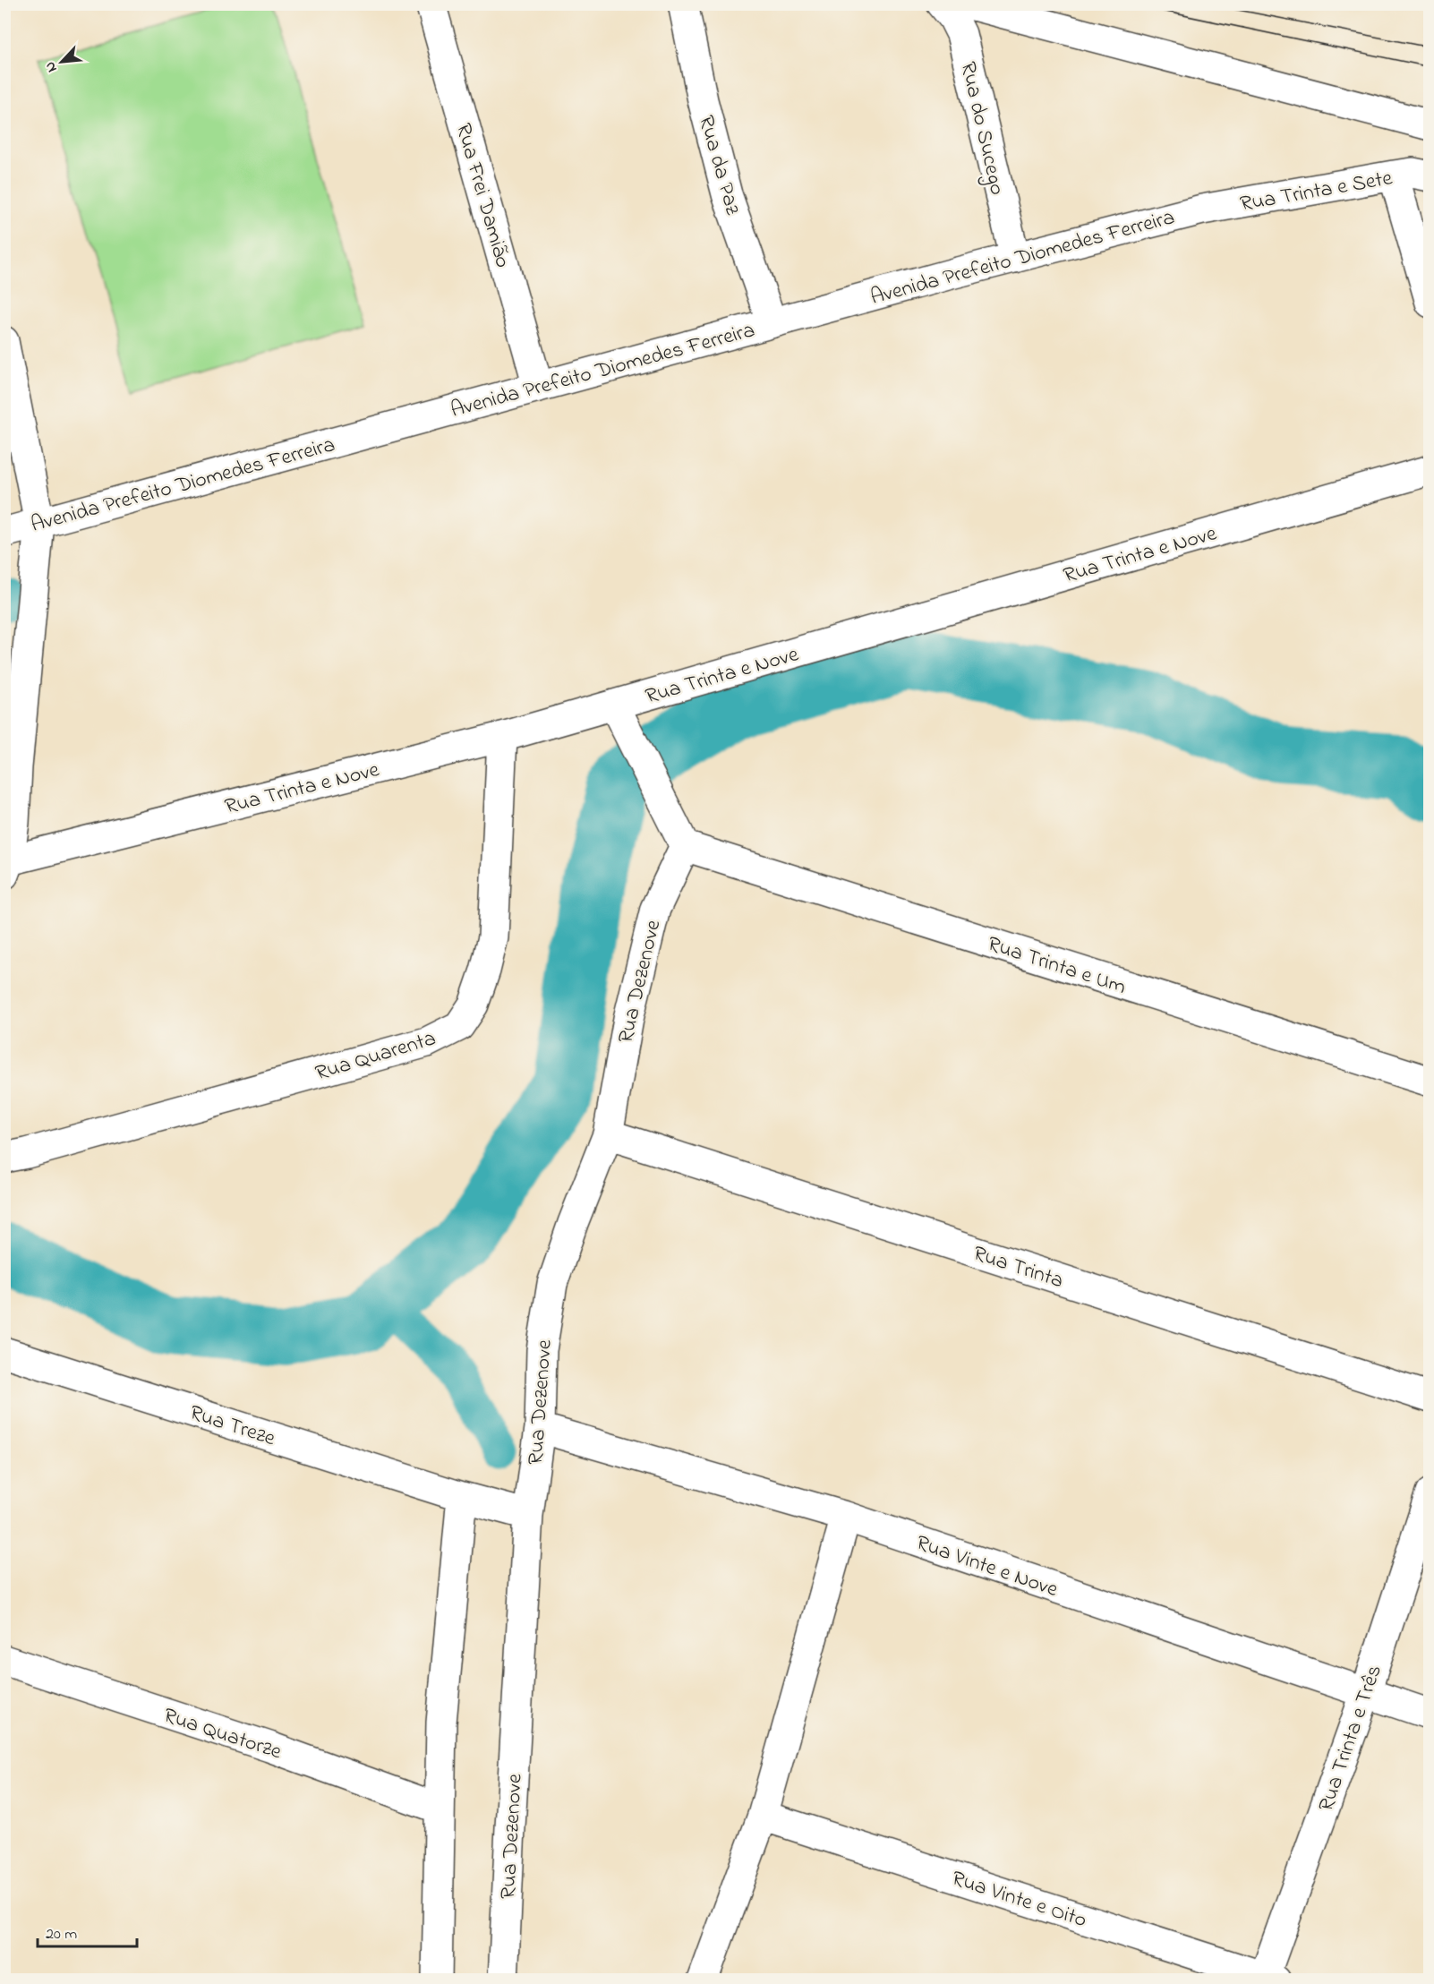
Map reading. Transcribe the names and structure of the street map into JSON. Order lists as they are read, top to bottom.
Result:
{
  "streets": {
    "street": [
      "Rua do Sucego",
      "Rua da Paz",
      "Rua Trinta e Sete",
      "Rua Frei Damião",
      "Avenida Prefeito Diomedes Ferreira",
      "Rua Trinta e Nove",
      "Rua Trinta e Um",
      "Rua Dezenove",
      "Rua Quarenta",
      "Rua Trinta",
      "Rua Treze",
      "Rua Vinte e Nove",
      "Rua Quatorze",
      "Rua Trinta e Três",
      "Rua Vinte e Oito"
    ]
  },
  "crossings": [
    ["Rua do Sucego", "Avenida Prefeito Diomedes Ferreira"],
    ["Rua da Paz", "Avenida Prefeito Diomedes Ferreira"],
    ["Rua Trinta e Sete", "Avenida Prefeito Diomedes Ferreira"],
    ["Rua Frei Damião", "Avenida Prefeito Diomedes Ferreira"],
    ["Rua Trinta e Nove", "Rua Quarenta"],
    ["Rua Trinta e Um", "Rua Dezenove"],
    ["Rua Dezenove", "Rua Trinta"],
    ["Rua Dezenove", "Rua Treze"],
    ["Rua Dezenove", "Rua Vinte e Nove"],
    ["Rua Vinte e Nove", "Rua Trinta e Três"],
    ["Rua Trinta e Três", "Rua Vinte e Oito"]
  ],
  "scale_bar": "20 m",
  "north": "bottom left"
}
